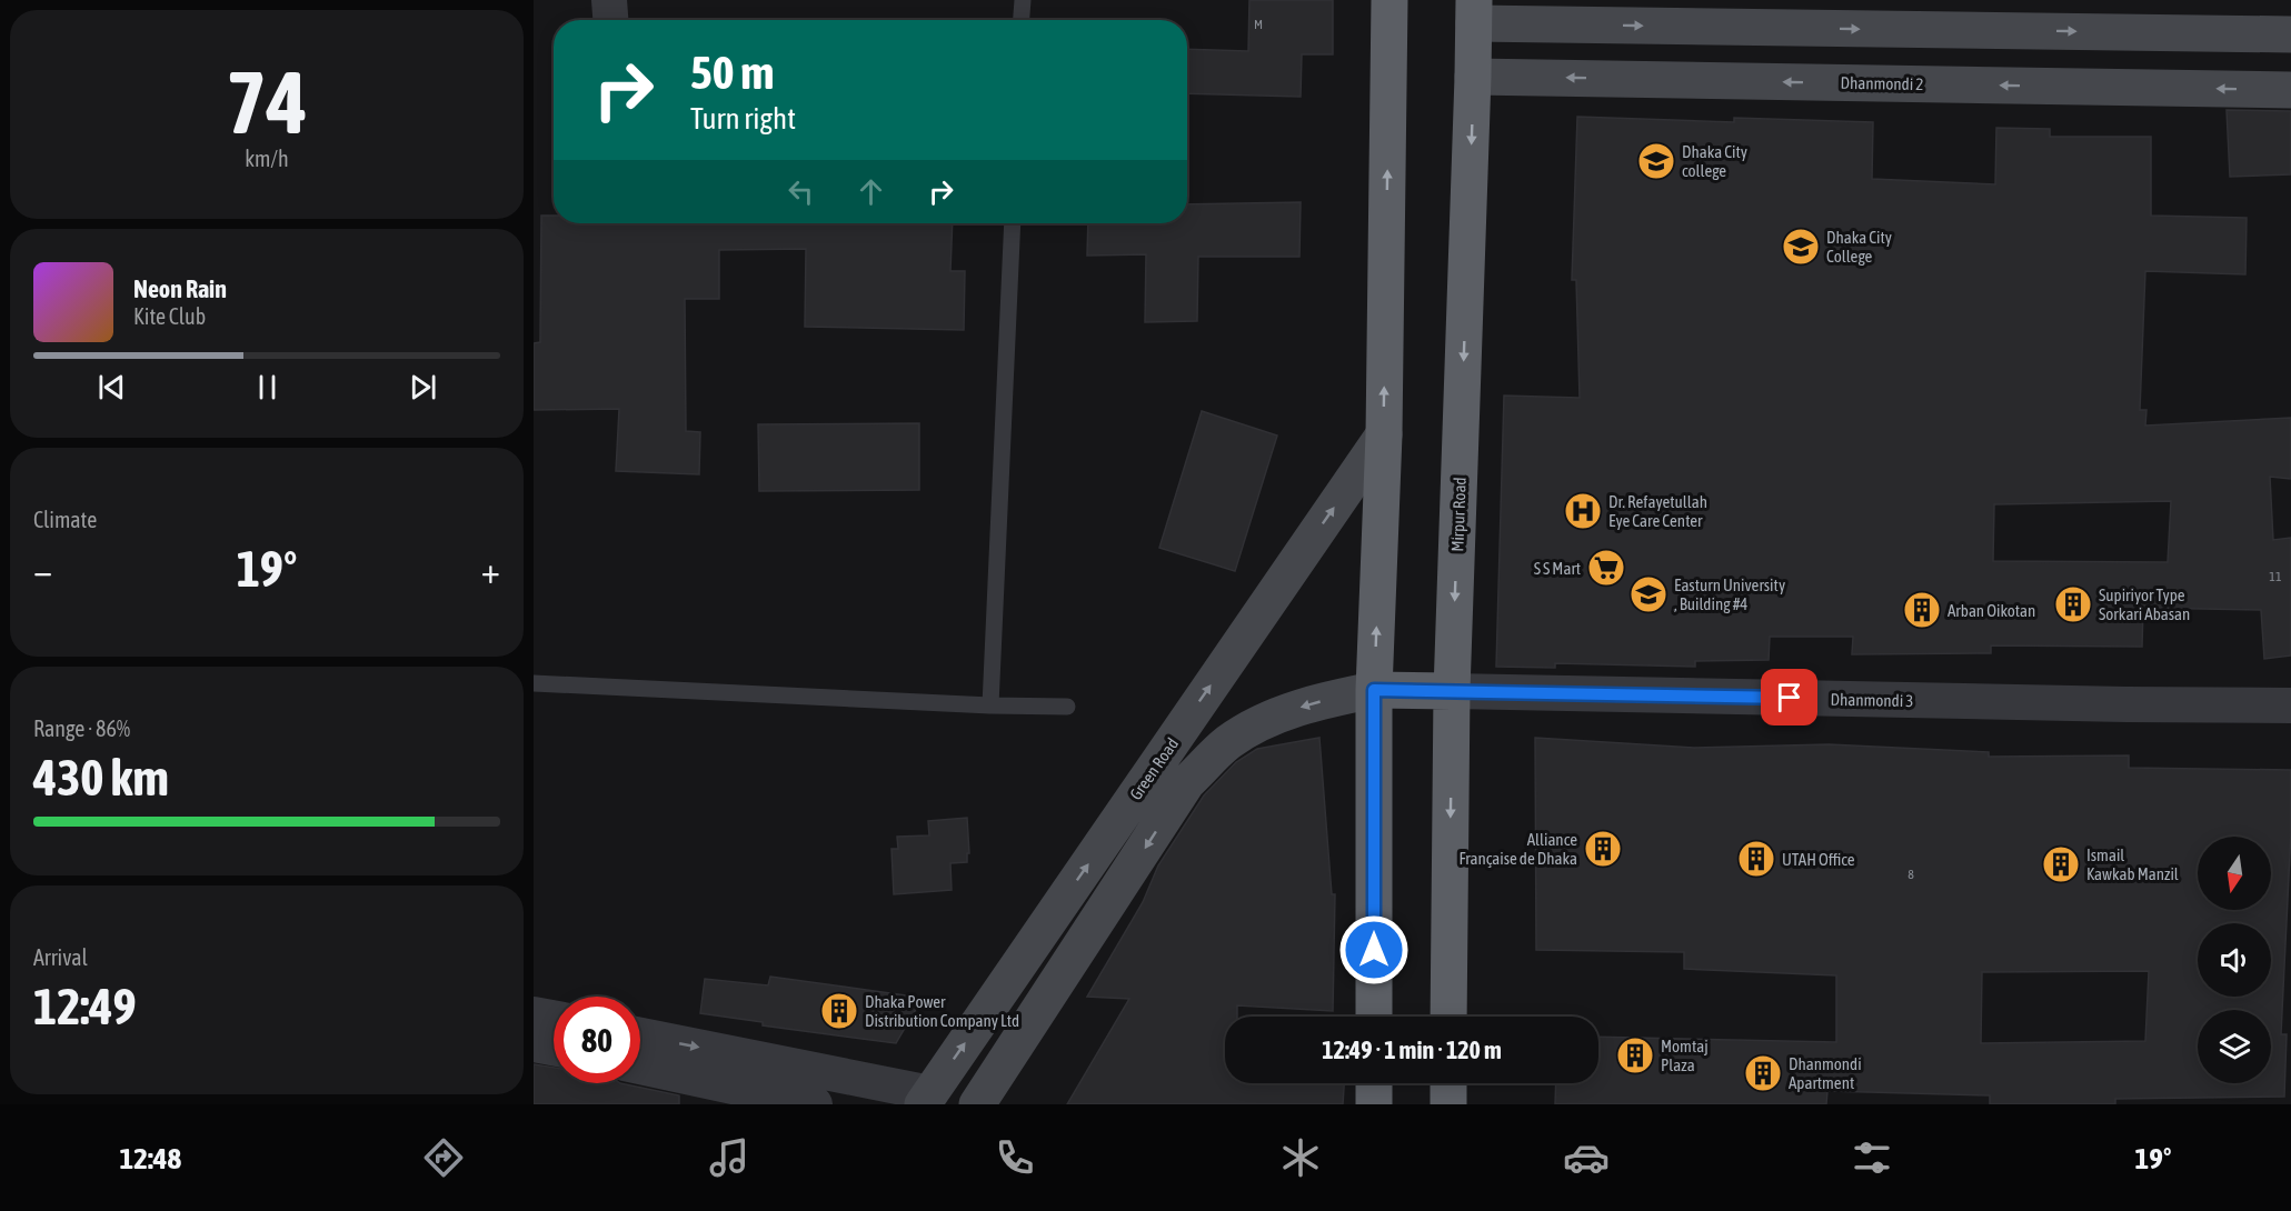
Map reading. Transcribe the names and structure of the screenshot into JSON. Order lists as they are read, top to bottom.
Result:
{
  "streets": {
    "highway": ["Mirpur Road"],
    "main road": ["Dhanmondi 2", "Green Road"],
    "street": ["Dhanmondi 3"]
  },
  "crossings": [
    ["Dhanmondi 2", "Mirpur Road"],
    ["Mirpur Road", "Dhanmondi 3"]
  ],
  "places": {
    "school or university": ["Dhaka City college", "Dhaka City College", "Easturn University , Building #4"],
    "hospital": ["Dr. Refayetullah Eye Care Center"],
    "supermarket": ["S S Mart"],
    "building": [
      "Supiriyor Type Sorkari Abasan",
      "Arban Oikotan",
      "Alliance Française de Dhaka",
      "UTAH Office",
      "Ismail Kawkab Manzil",
      "Dhaka Power Distribution Company Ltd",
      "Momtaj Plaza",
      "Dhanmondi Apartment"
    ]
  },
  "house_numbers": ["M", "11", "8"],
  "north": "bottom",
  "page": {
    "tile": [
      ["74", "km/h"],
      "Climate",
      ["Range · 86%", "430 km"],
      ["Arrival", "12:49"]
    ],
    "turn": ["50 m", "Turn right"],
    "song": ["Neon Rain", "Kite Club"],
    "heat": ["−", "19°", "+"],
    "limit": "80",
    "trip": "12:49 · 1 min · 120 m",
    "tabs": ["12:48", "19°"]
  }
}
